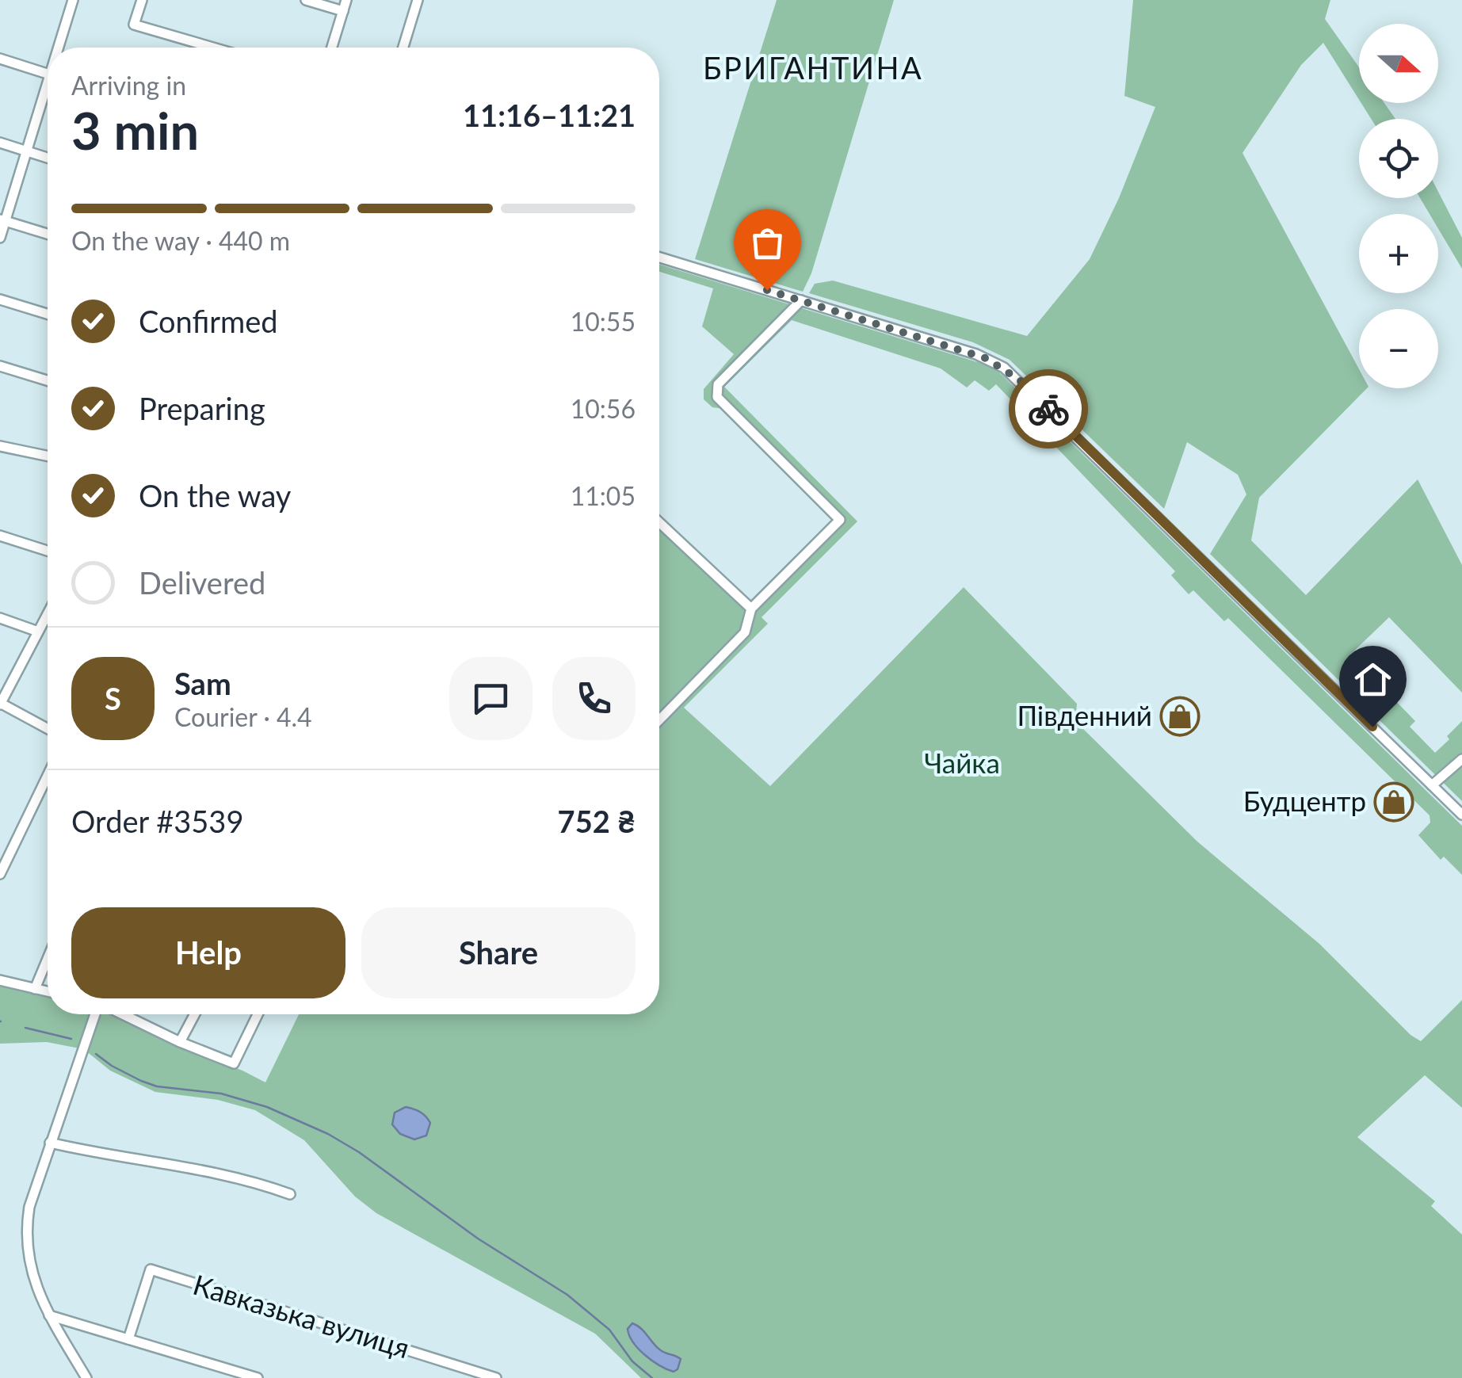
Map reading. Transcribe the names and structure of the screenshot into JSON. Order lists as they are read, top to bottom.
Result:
{
  "streets": {
    "street": ["Кавказька вулиця"]
  },
  "districts": ["БРИГАНТИНА"],
  "parks": ["Чайка"],
  "places": {
    "shop": ["Південний", "Будцентр"]
  },
  "north": "right",
  "page": {
    "map_buttons": ["+", "−"],
    "heading": ["3 min", "Arriving in", "11:16–11:21"],
    "panel": [
      "Sam",
      "Courier · 4.4",
      "Order #3539",
      "752 ₴"
    ],
    "bar": "On the way · 440 m",
    "list": [
      ["Confirmed", "10:55"],
      ["Preparing", "10:56"],
      ["On the way", "11:05"],
      "Delivered"
    ],
    "round": "S",
    "buttons": ["Help", "Share"]
  }
}
